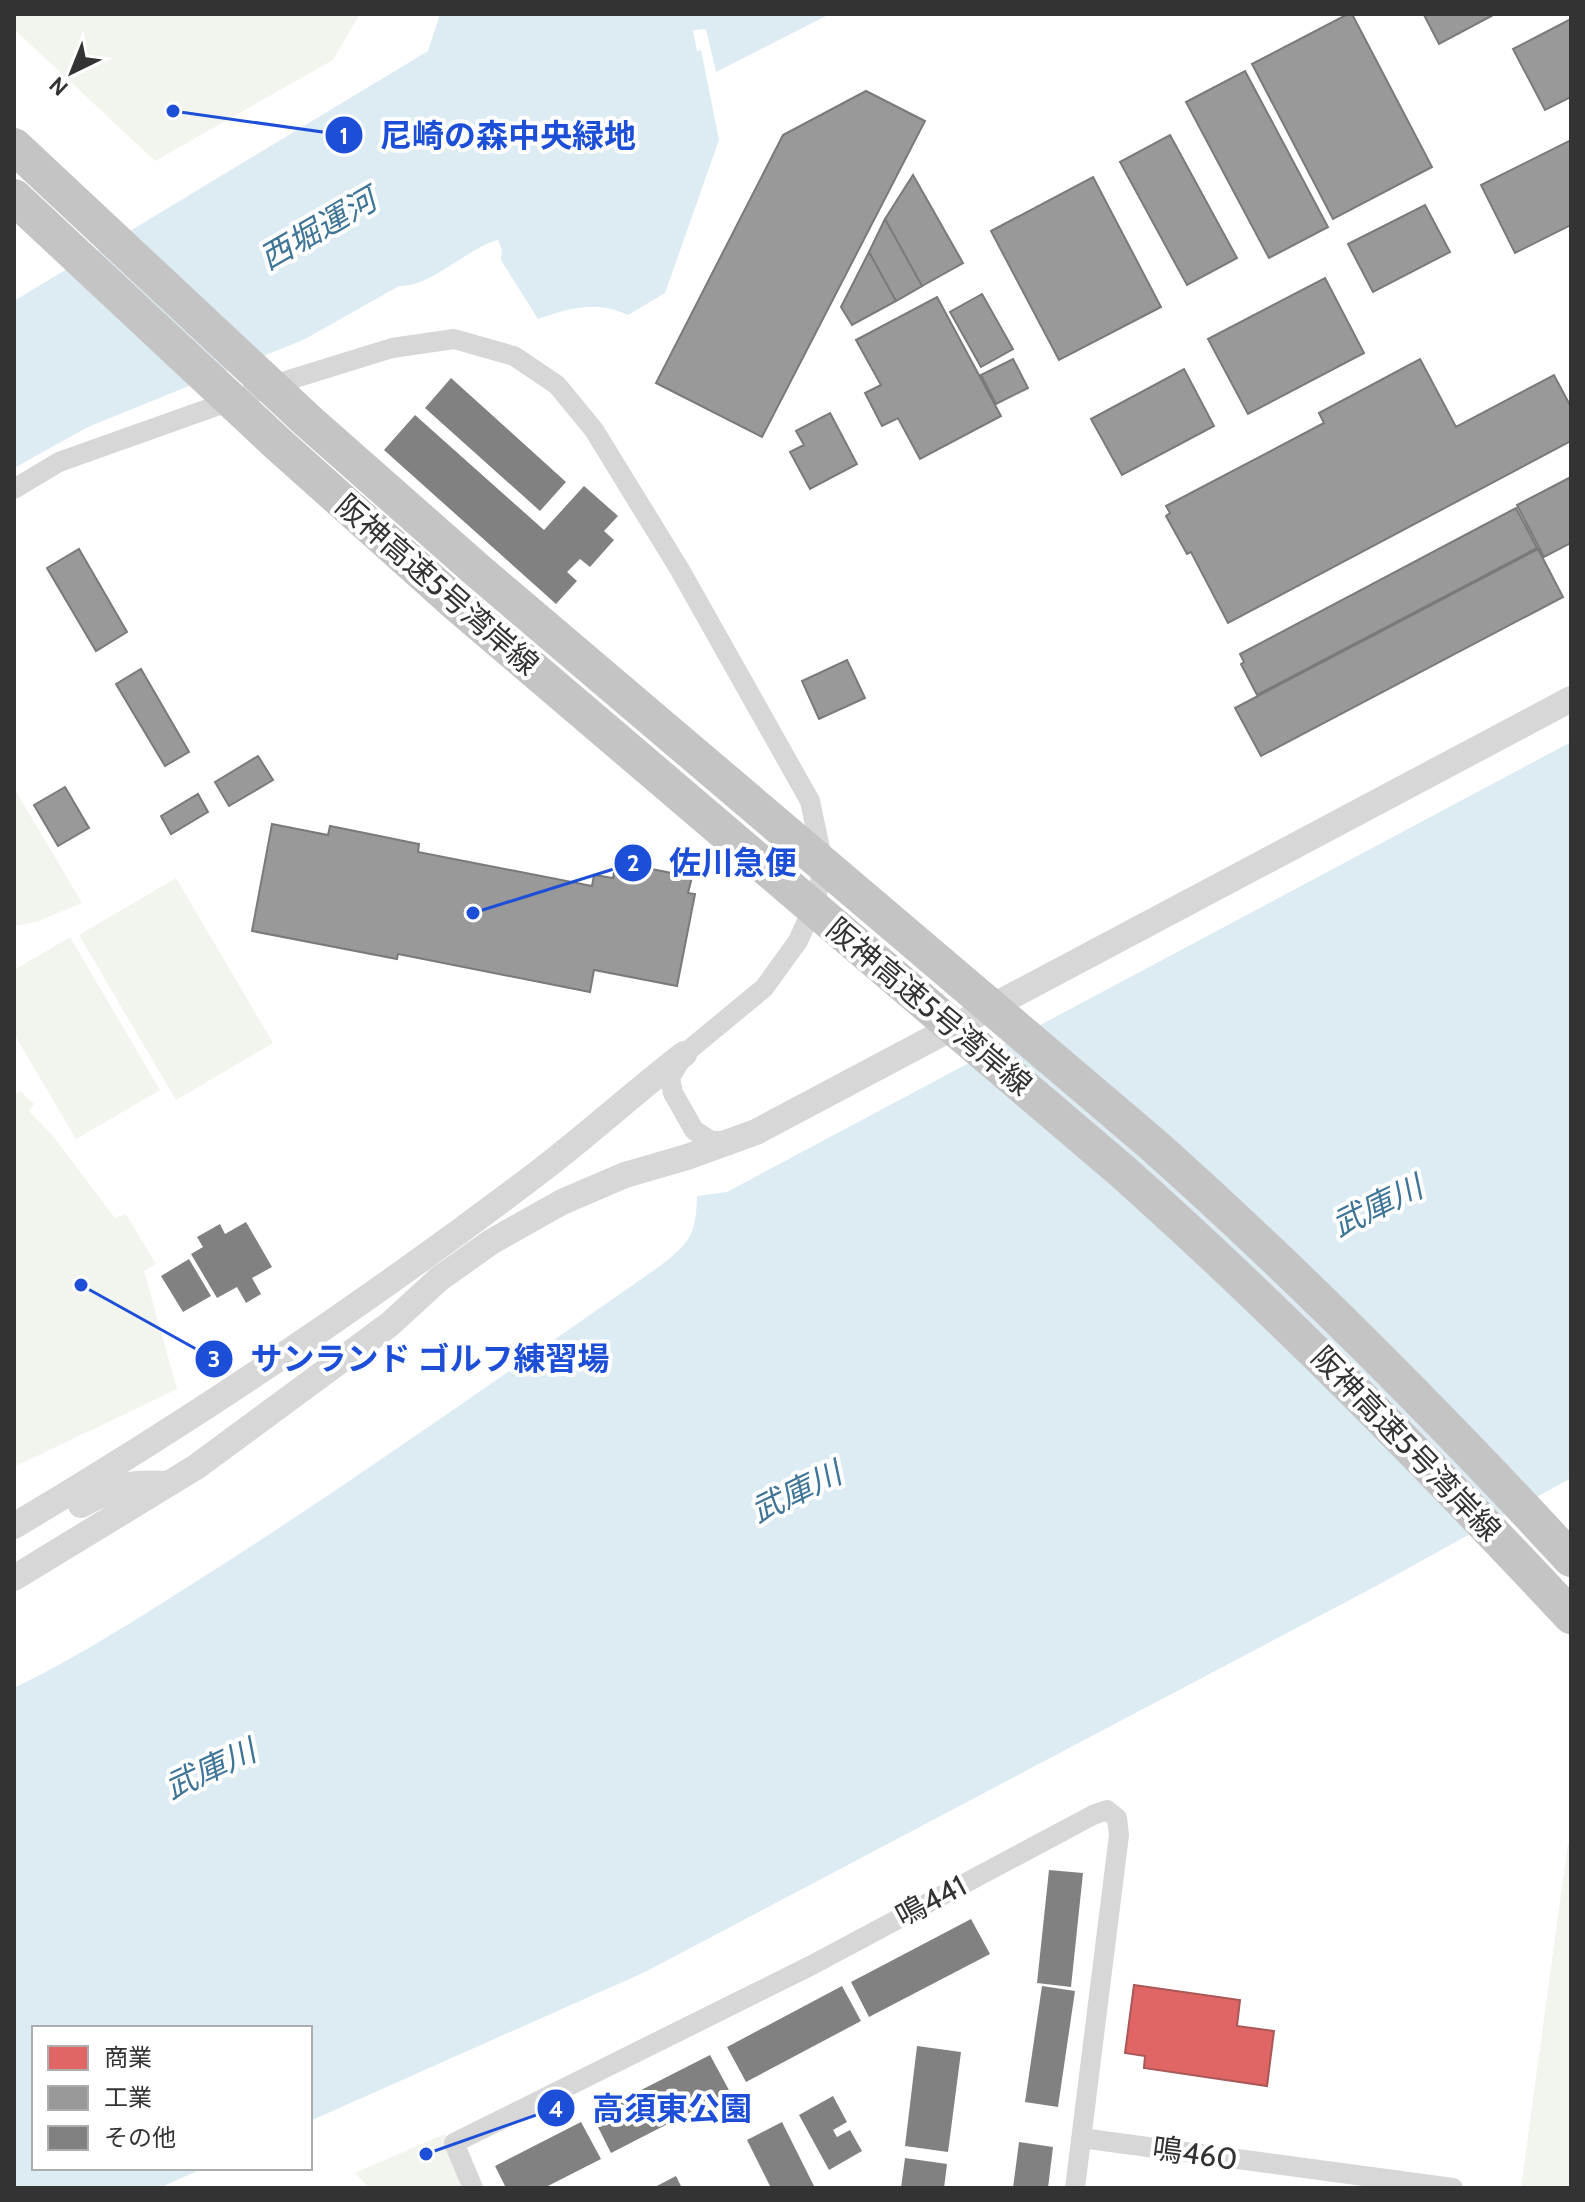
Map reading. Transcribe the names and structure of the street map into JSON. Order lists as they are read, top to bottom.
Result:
{
  "streets": {
    "highway": ["阪神高速5号湾岸線"],
    "street": ["鳴441", "鳴460"]
  },
  "crossings": [
    ["鳴441", "鳴460"]
  ],
  "water": ["西堀運河", "武庫川"],
  "places": [
    "尼崎の森中央緑地",
    "佐川急便",
    "サンランド ゴルフ練習場",
    "高須東公園"
  ],
  "legend": ["商業", "工業", "その他"],
  "north": "bottom left"
}
